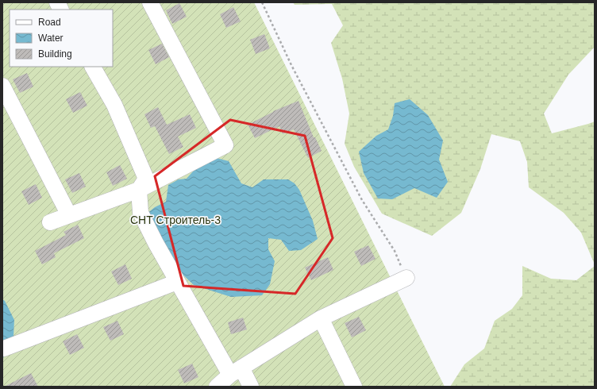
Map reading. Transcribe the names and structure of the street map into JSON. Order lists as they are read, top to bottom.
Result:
{
  "parks": ["СНТ Строитель-3"],
  "legend": ["Road", "Water", "Building"]
}
